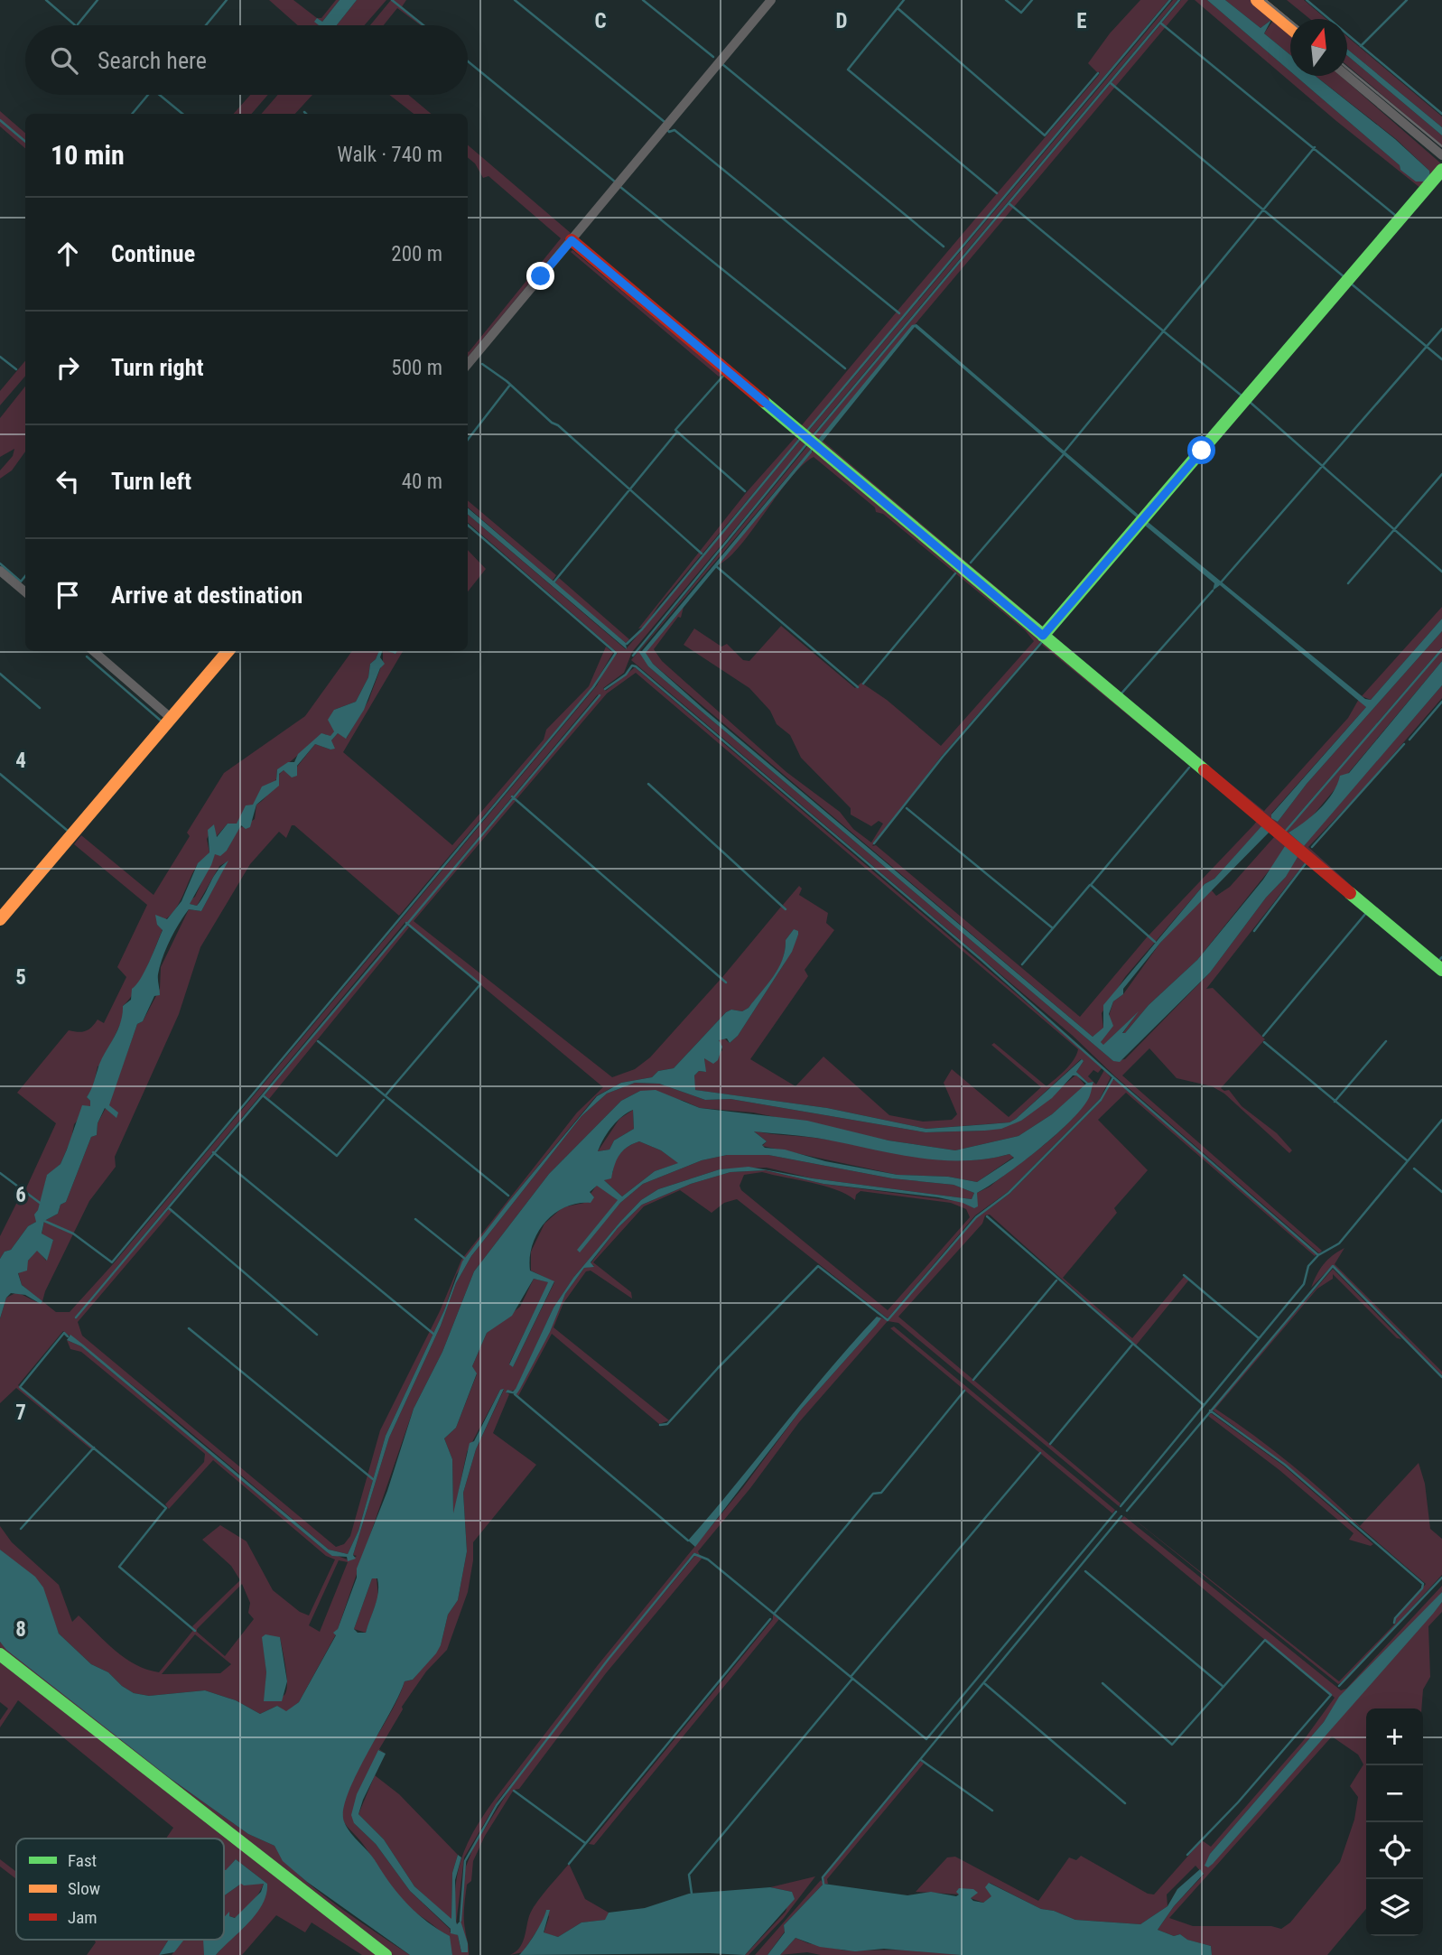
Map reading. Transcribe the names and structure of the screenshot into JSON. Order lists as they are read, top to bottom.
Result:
{
  "legend": ["Fast", "Slow", "Jam"],
  "north": "top",
  "page": {
    "search": "Search here",
    "heading": ["10 min", "Walk · 740 m"],
    "list": [
      ["Continue", "200 m"],
      ["Turn right", "500 m"],
      ["Turn left", "40 m"],
      "Arrive at destination"
    ],
    "map_buttons": ["+", "−"]
  },
  "grid": {
    "columns": ["C", "D", "E"],
    "rows": [
      "4",
      "5",
      "6",
      "7",
      "8"
    ]
  }
}
